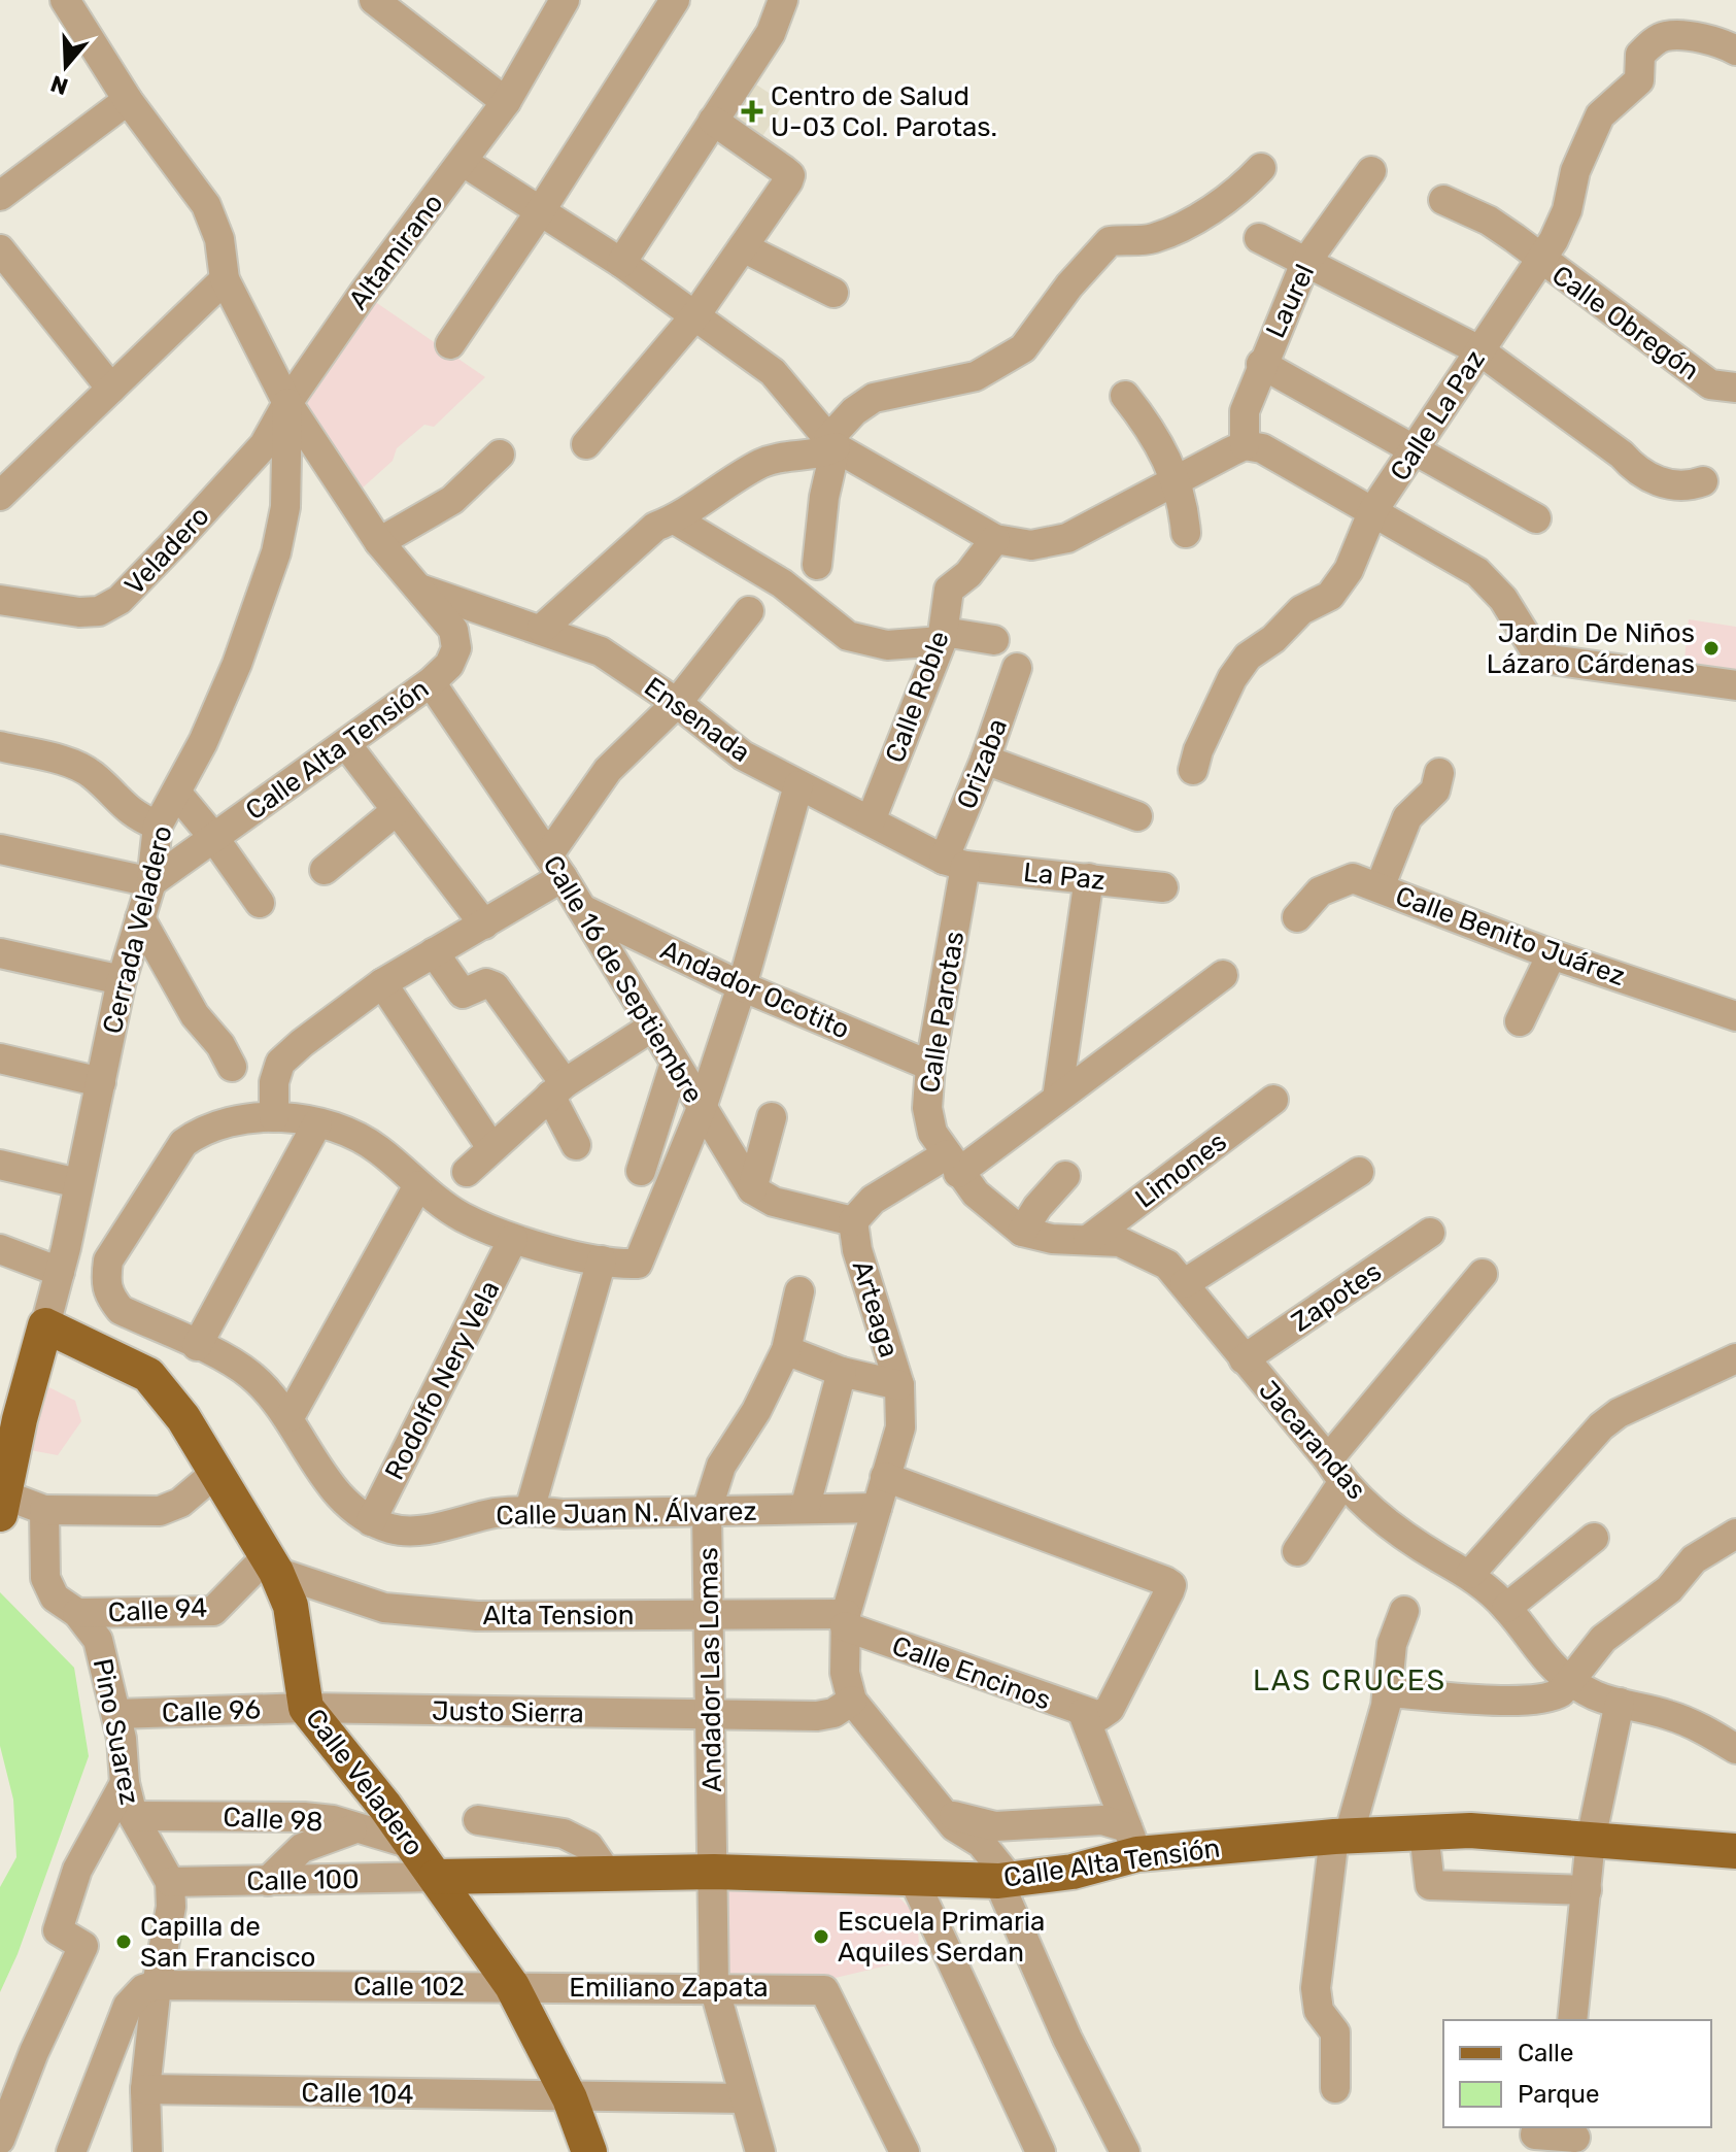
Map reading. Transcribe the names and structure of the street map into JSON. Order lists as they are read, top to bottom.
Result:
{
  "streets": {
    "main road": ["Calle Alta Tensión", "Calle Veladero"],
    "street": [
      "Altamirano",
      "Laurel",
      "Calle Obregón",
      "Calle La Paz",
      "Veladero",
      "Calle Roble",
      "Ensenada",
      "Orizaba",
      "La Paz",
      "Cerrada Veladero",
      "Calle Benito Juárez",
      "Calle 16 de Septiembre",
      "Andador Ocotito",
      "Calle Parotas",
      "Limones",
      "Zapotes",
      "Arteaga",
      "Rodolfo Nery Vela",
      "Jacarandas",
      "Calle Juan N. Álvarez",
      "Calle 94",
      "Alta Tension",
      "Andador Las Lomas",
      "Calle Encinos",
      "Calle 96",
      "Justo Sierra",
      "Pino Suarez",
      "Calle 98",
      "Calle 100",
      "Calle 102",
      "Emiliano Zapata",
      "Calle 104"
    ]
  },
  "crossings": [
    ["Altamirano", "Veladero"],
    ["Altamirano", "Calle Alta Tensión"],
    ["Altamirano", "Cerrada Veladero"],
    ["Calle Obregón", "Calle La Paz"],
    ["Veladero", "Calle Alta Tensión"],
    ["Veladero", "Cerrada Veladero"],
    ["Calle Roble", "Ensenada"],
    ["Ensenada", "Calle Alta Tensión"],
    ["Ensenada", "Orizaba"],
    ["Ensenada", "La Paz"],
    ["Ensenada", "Calle Parotas"],
    ["Calle Alta Tensión", "Cerrada Veladero"],
    ["Calle Alta Tensión", "Calle 16 de Septiembre"],
    ["Calle Alta Tensión", "Andador Las Lomas"],
    ["Calle Alta Tensión", "Calle Veladero"],
    ["Calle Alta Tensión", "Calle 100"],
    ["Orizaba", "La Paz"],
    ["Orizaba", "Calle Parotas"],
    ["La Paz", "Calle Parotas"],
    ["Cerrada Veladero", "Calle Veladero"],
    ["Calle 16 de Septiembre", "Andador Ocotito"],
    ["Andador Ocotito", "Calle Parotas"],
    ["Calle Parotas", "Jacarandas"],
    ["Limones", "Jacarandas"],
    ["Zapotes", "Jacarandas"],
    ["Arteaga", "Calle Juan N. Álvarez"],
    ["Arteaga", "Alta Tension"],
    ["Arteaga", "Calle Encinos"],
    ["Arteaga", "Justo Sierra"],
    ["Rodolfo Nery Vela", "Calle Juan N. Álvarez"],
    ["Calle Juan N. Álvarez", "Andador Las Lomas"],
    ["Calle 94", "Alta Tension"],
    ["Calle 94", "Pino Suarez"],
    ["Calle 94", "Calle Veladero"],
    ["Alta Tension", "Andador Las Lomas"],
    ["Alta Tension", "Calle Encinos"],
    ["Alta Tension", "Calle Veladero"],
    ["Andador Las Lomas", "Justo Sierra"],
    ["Andador Las Lomas", "Emiliano Zapata"],
    ["Andador Las Lomas", "Calle 104"],
    ["Calle 96", "Justo Sierra"],
    ["Calle 96", "Pino Suarez"],
    ["Calle 96", "Calle Veladero"],
    ["Justo Sierra", "Calle Veladero"],
    ["Pino Suarez", "Calle 98"],
    ["Pino Suarez", "Calle 100"],
    ["Calle Veladero", "Calle 98"],
    ["Calle Veladero", "Calle 100"],
    ["Calle Veladero", "Calle 102"],
    ["Calle Veladero", "Emiliano Zapata"],
    ["Calle Veladero", "Calle 104"],
    ["Calle 102", "Emiliano Zapata"]
  ],
  "districts": ["LAS CRUCES"],
  "places": {
    "health": ["Centro de Salud U-03 Col. Parotas."],
    "other": ["Jardin De Niños Lázaro Cárdenas", "Escuela Primaria Aquiles Serdan", "Capilla de San Francisco"]
  },
  "legend": ["Calle", "Parque"],
  "north": "bottom"
}
